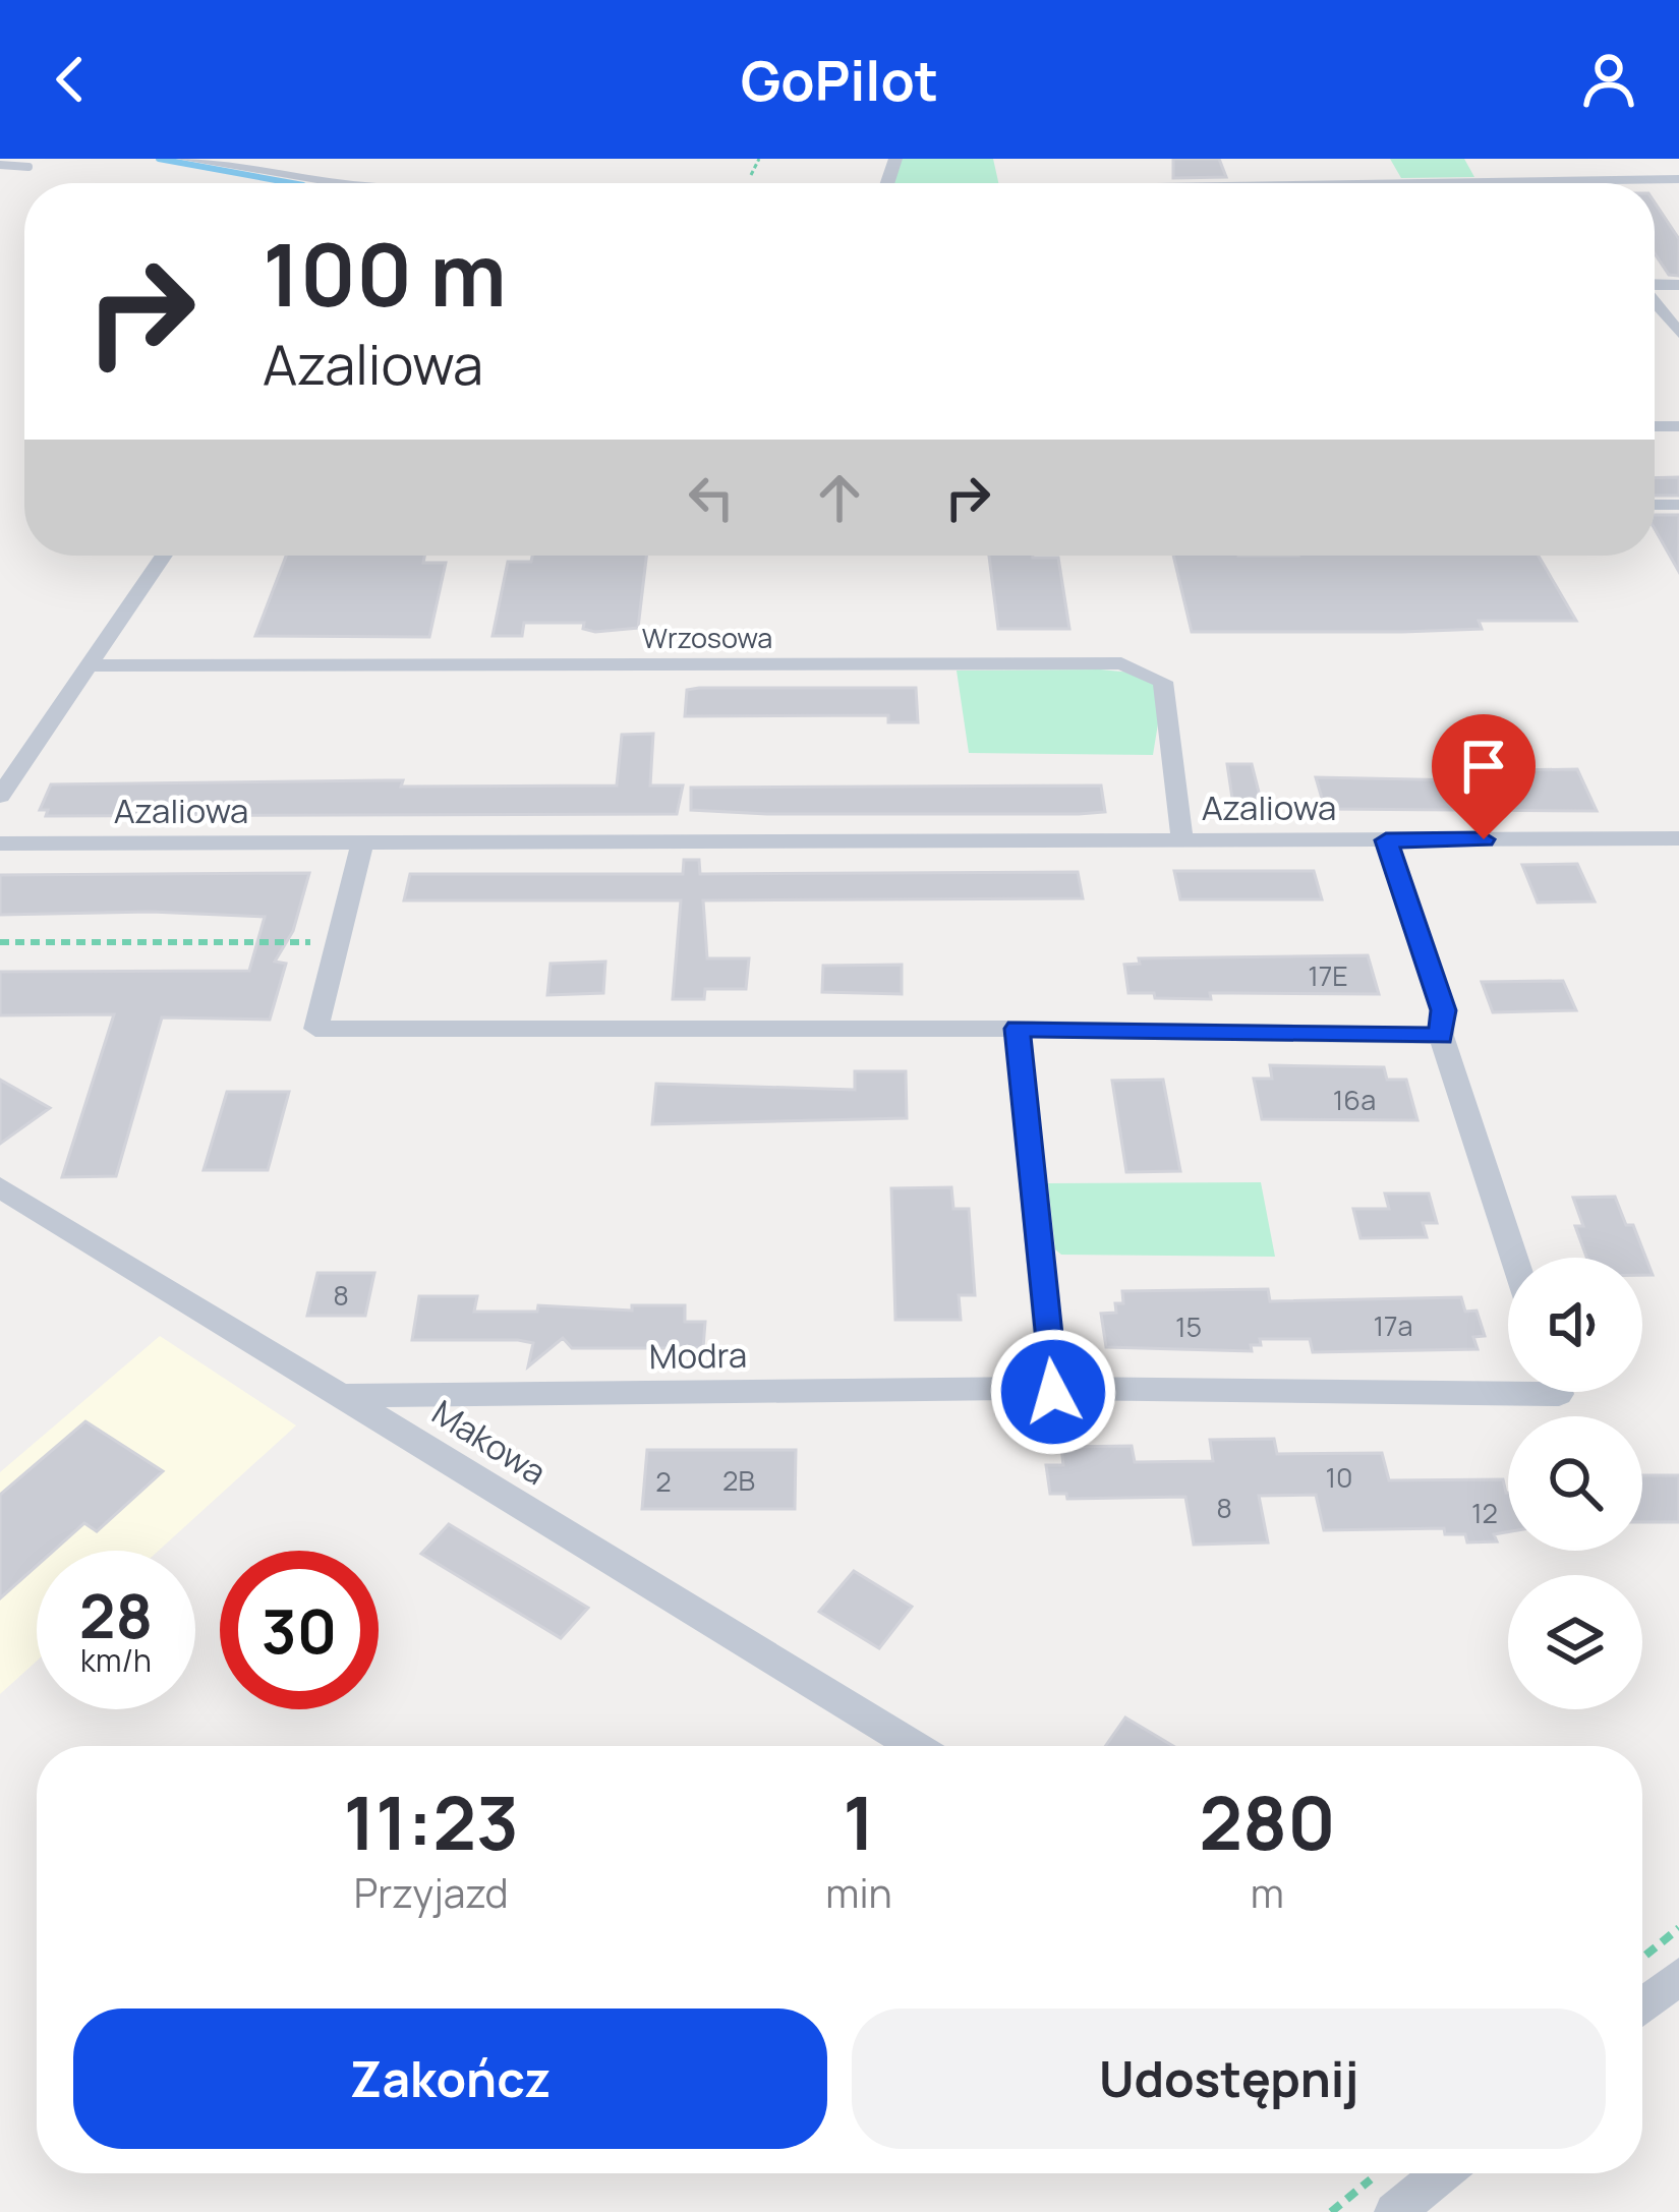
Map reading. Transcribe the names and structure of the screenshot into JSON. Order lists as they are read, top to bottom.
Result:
{
  "streets": {
    "street": [
      "Wrzosowa",
      "Azaliowa",
      "Modra",
      "Makowa"
    ]
  },
  "crossings": [
    ["Wrzosowa", "Azaliowa"],
    ["Modra", "Makowa"]
  ],
  "house_numbers": [
    "17E",
    "16a",
    "8",
    "17a",
    "15",
    "10",
    "2B",
    "2",
    "8",
    "12"
  ],
  "page": {
    "header": "GoPilot",
    "turn": ["100 m", "Azaliowa"],
    "speed": "28 km/h",
    "limit": "30",
    "eta": [
      "11:23",
      "Przyjazd",
      "1",
      "min",
      "280",
      "m"
    ],
    "buttons": ["Zakończ", "Udostępnij"]
  }
}
